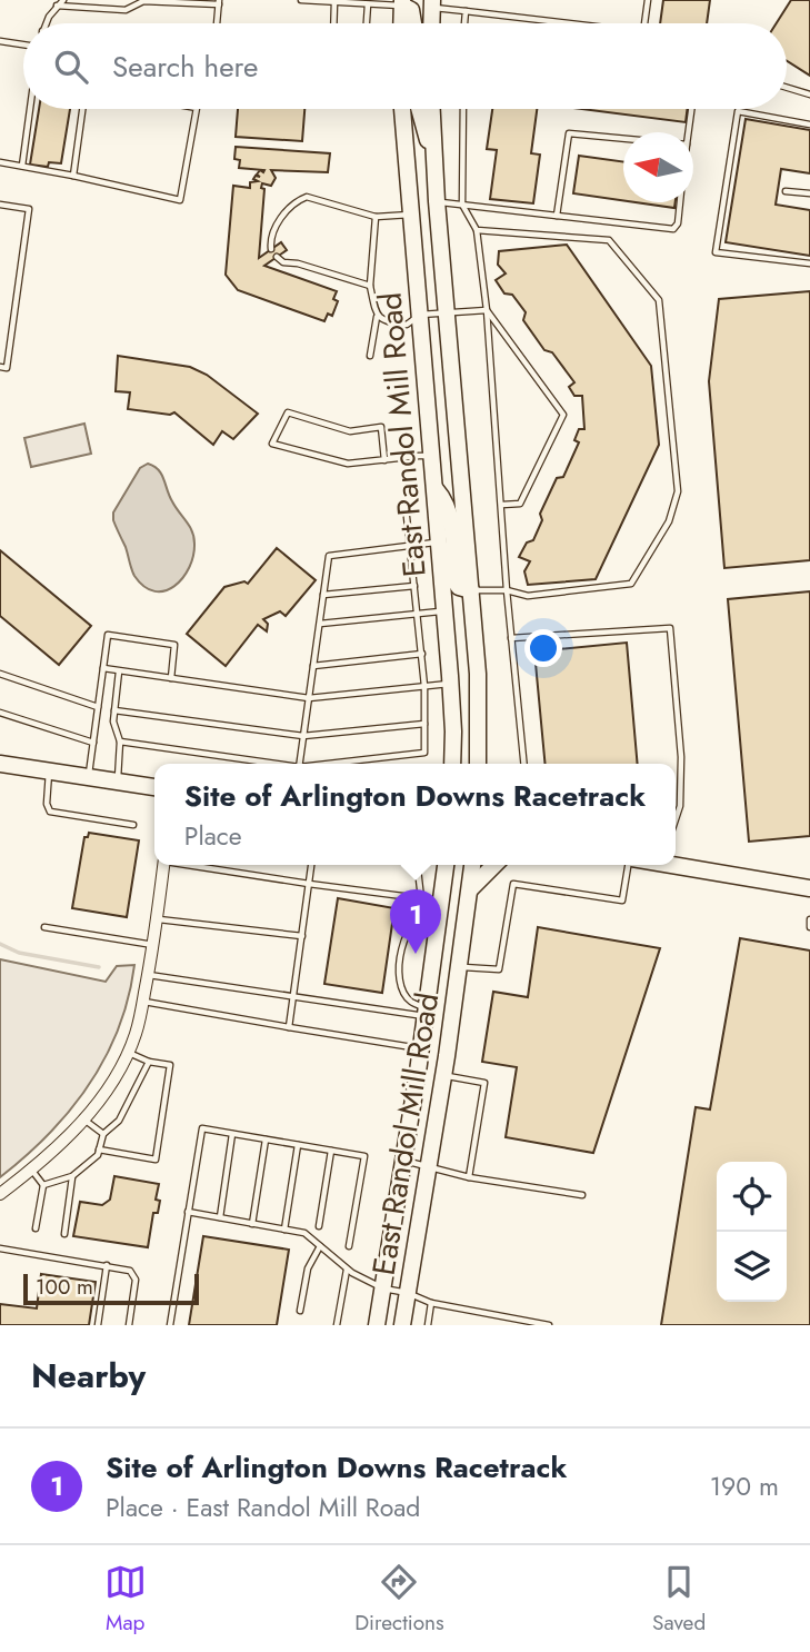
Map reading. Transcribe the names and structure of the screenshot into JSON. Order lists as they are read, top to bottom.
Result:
{
  "streets": {
    "main road": ["East Randol Mill Road"]
  },
  "scale_bar": "100 m",
  "north": "left",
  "page": {
    "search": "Search here",
    "popup": ["Site of Arlington Downs Racetrack", "Place"],
    "pins": "1",
    "scale": "100 m",
    "heading": "Nearby",
    "list": [
      {
        "mark": "1",
        "name": "Site of Arlington Downs Racetrack",
        "note": "Place · East Randol Mill Road",
        "value": "190 m"
      }
    ],
    "nav": ["Map", "Directions", "Saved"]
  }
}
